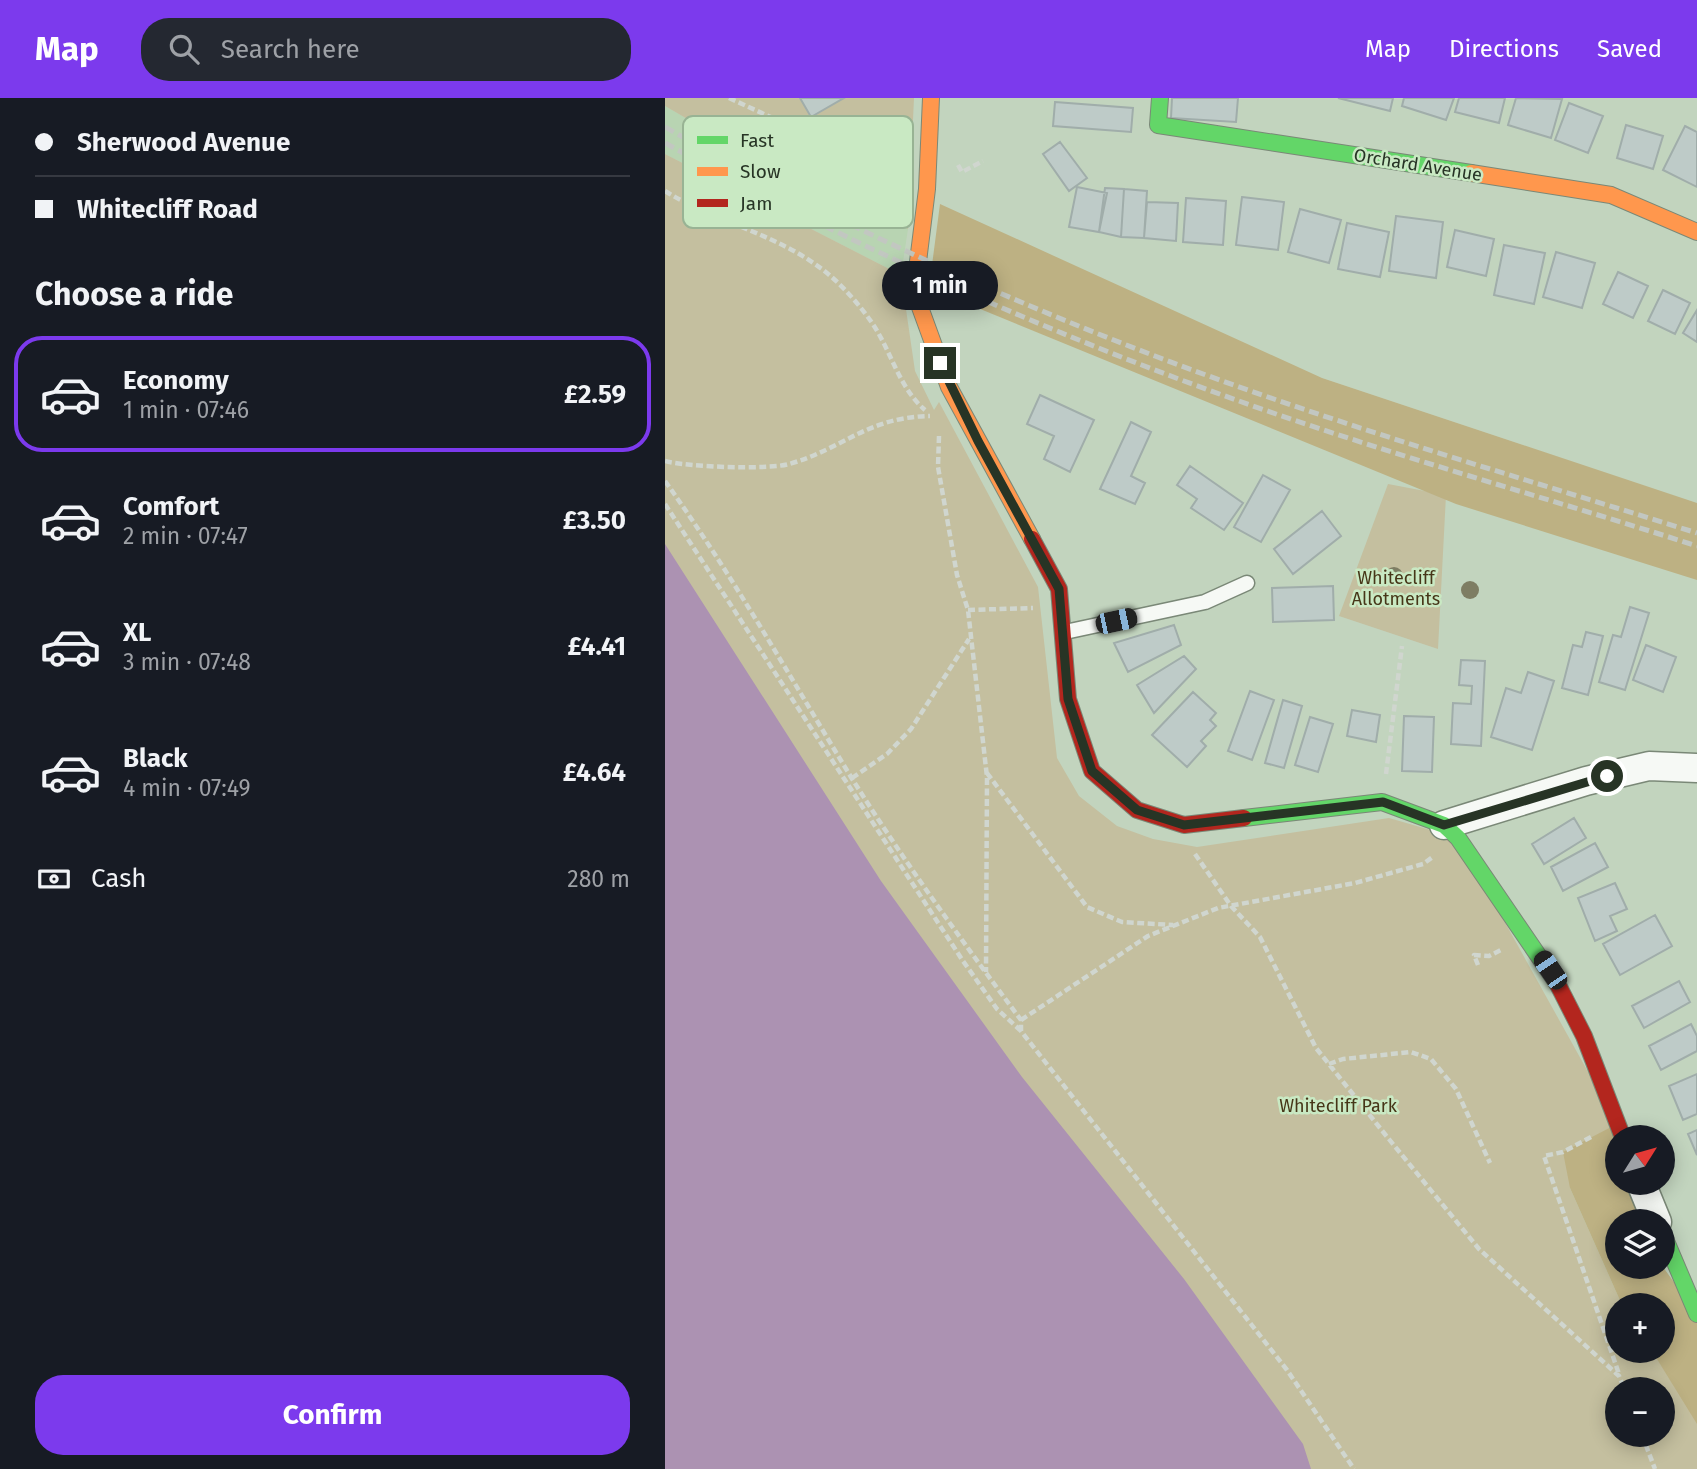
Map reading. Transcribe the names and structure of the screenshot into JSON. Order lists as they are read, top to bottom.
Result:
{
  "streets": {
    "street": ["Orchard Avenue"]
  },
  "parks": ["Whitecliff Allotments", "Whitecliff Park"],
  "legend": ["Fast", "Slow", "Jam"],
  "north": "top right",
  "page": {
    "header": "Map",
    "search": "Search here",
    "nav": ["Map", "Directions", "Saved"],
    "banner": ["Sherwood Avenue", "Whitecliff Road"],
    "heading": "Choose a ride",
    "bubble": "1 min",
    "list": [
      {
        "name": "Economy",
        "note": "1 min · 07:46",
        "value": "£2.59"
      },
      {
        "name": "Comfort",
        "note": "2 min · 07:47",
        "value": "£3.50"
      },
      {
        "name": "XL",
        "note": "3 min · 07:48",
        "value": "£4.41"
      },
      {
        "name": "Black",
        "note": "4 min · 07:49",
        "value": "£4.64"
      }
    ],
    "pay": ["Cash", "280 m"],
    "map_buttons": ["+", "−"],
    "buttons": "Confirm"
  }
}
